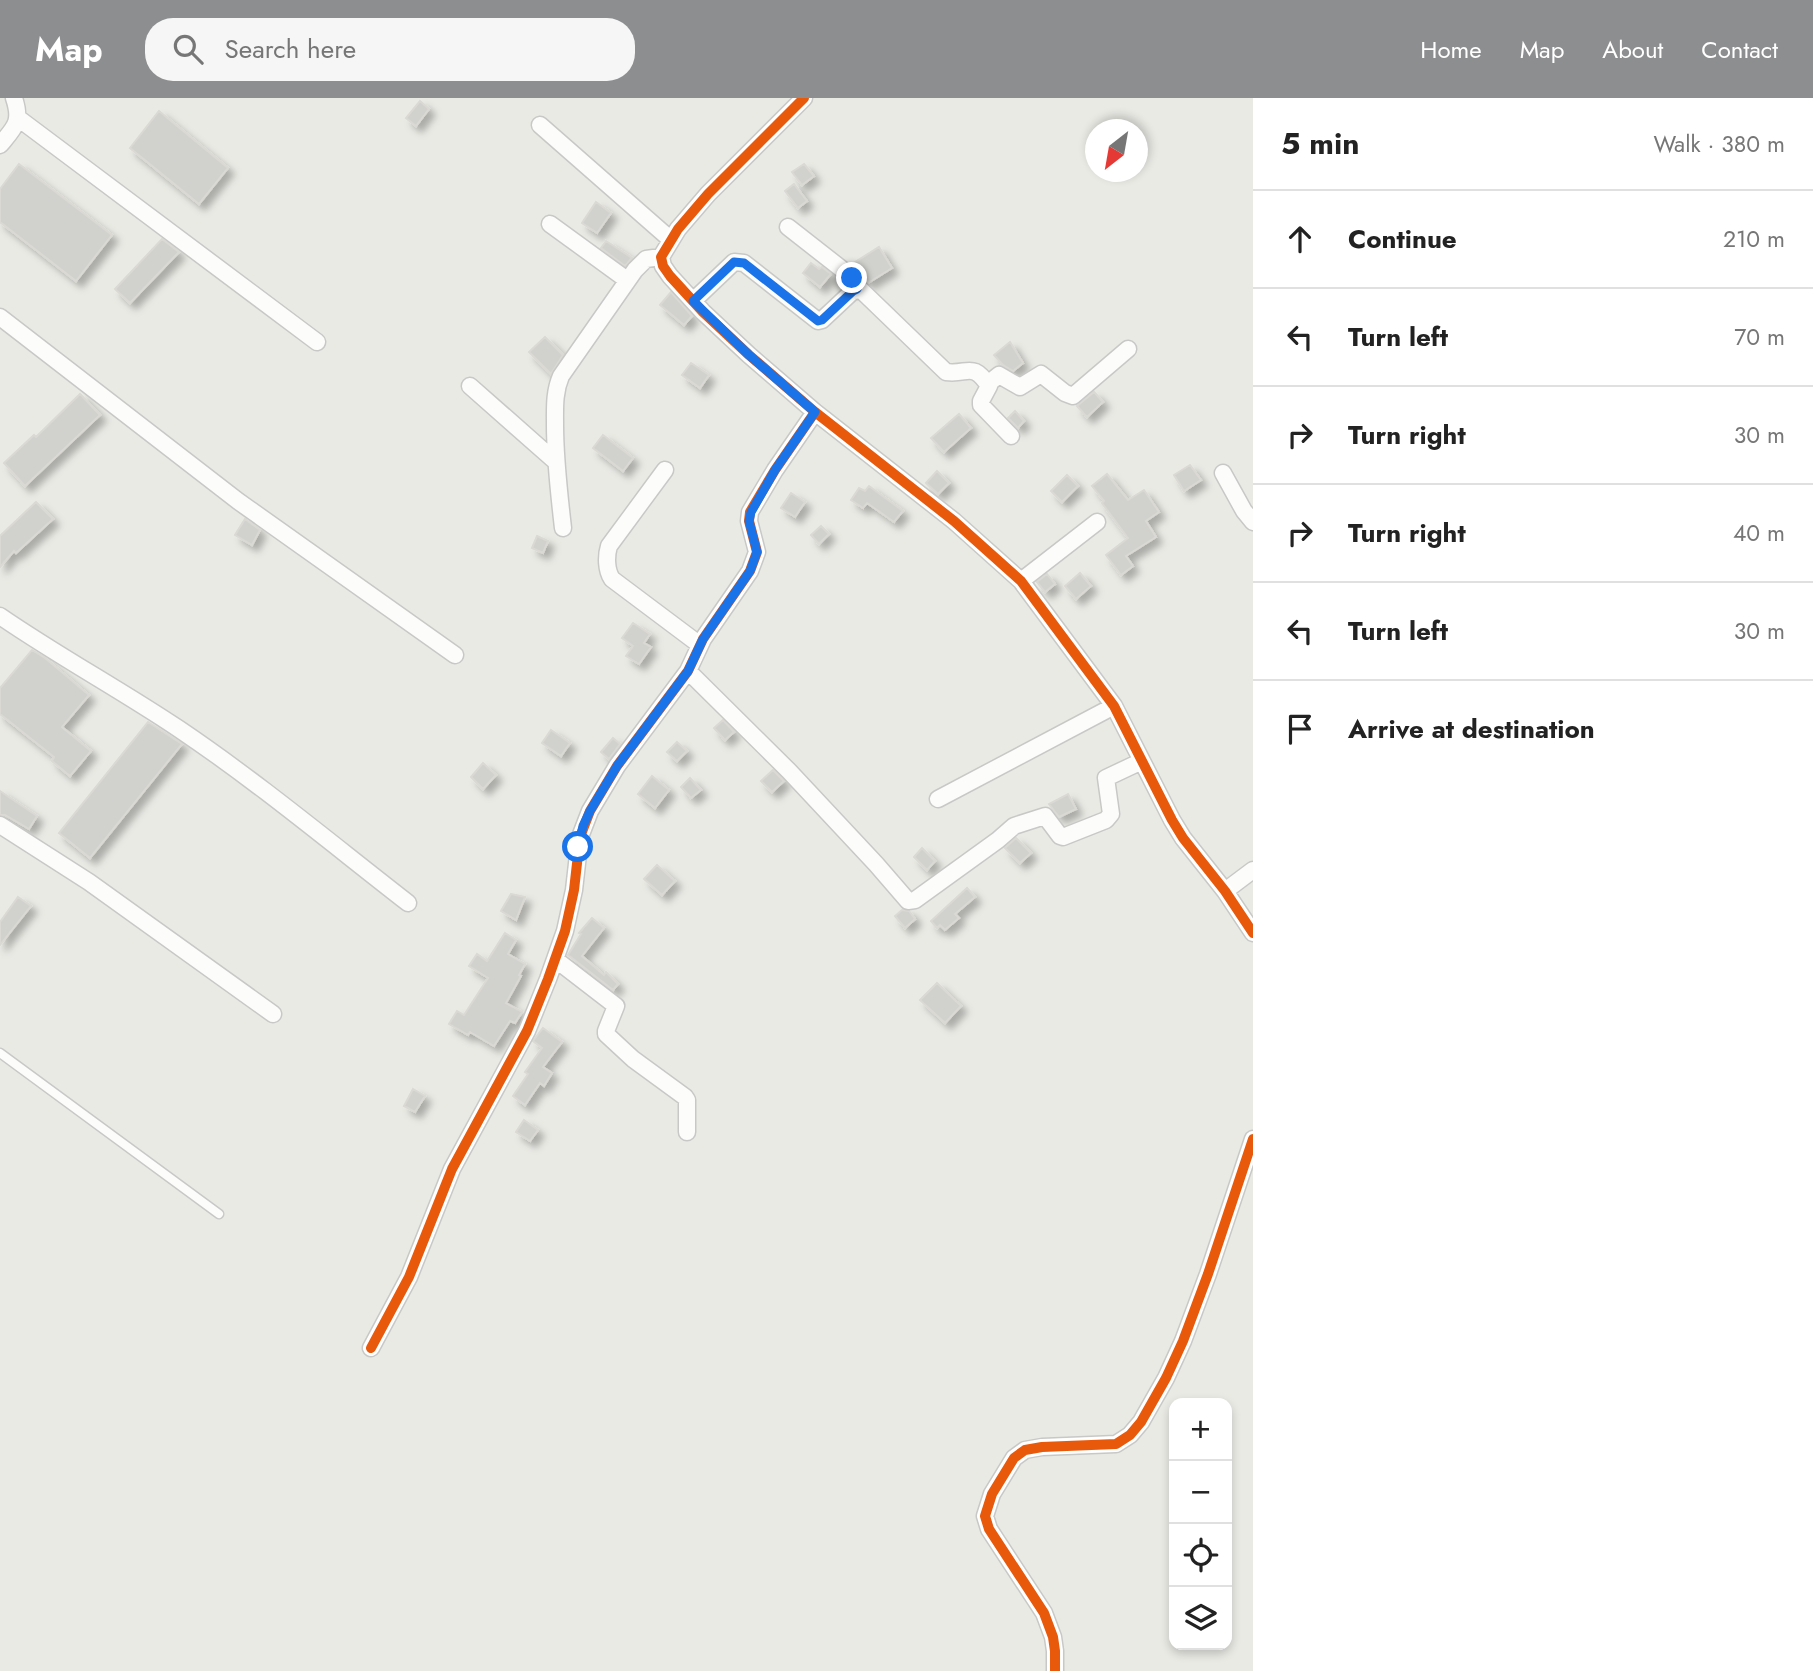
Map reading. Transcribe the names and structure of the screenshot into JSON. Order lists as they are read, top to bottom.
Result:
{
  "north": "bottom left",
  "page": {
    "header": "Map",
    "search": "Search here",
    "nav": [
      "Home",
      "Map",
      "About",
      "Contact"
    ],
    "heading": ["5 min", "Walk · 380 m"],
    "list": [
      ["Continue", "210 m"],
      ["Turn left", "70 m"],
      ["Turn right", "30 m"],
      ["Turn right", "40 m"],
      ["Turn left", "30 m"],
      "Arrive at destination"
    ],
    "map_buttons": ["+", "−"]
  }
}
